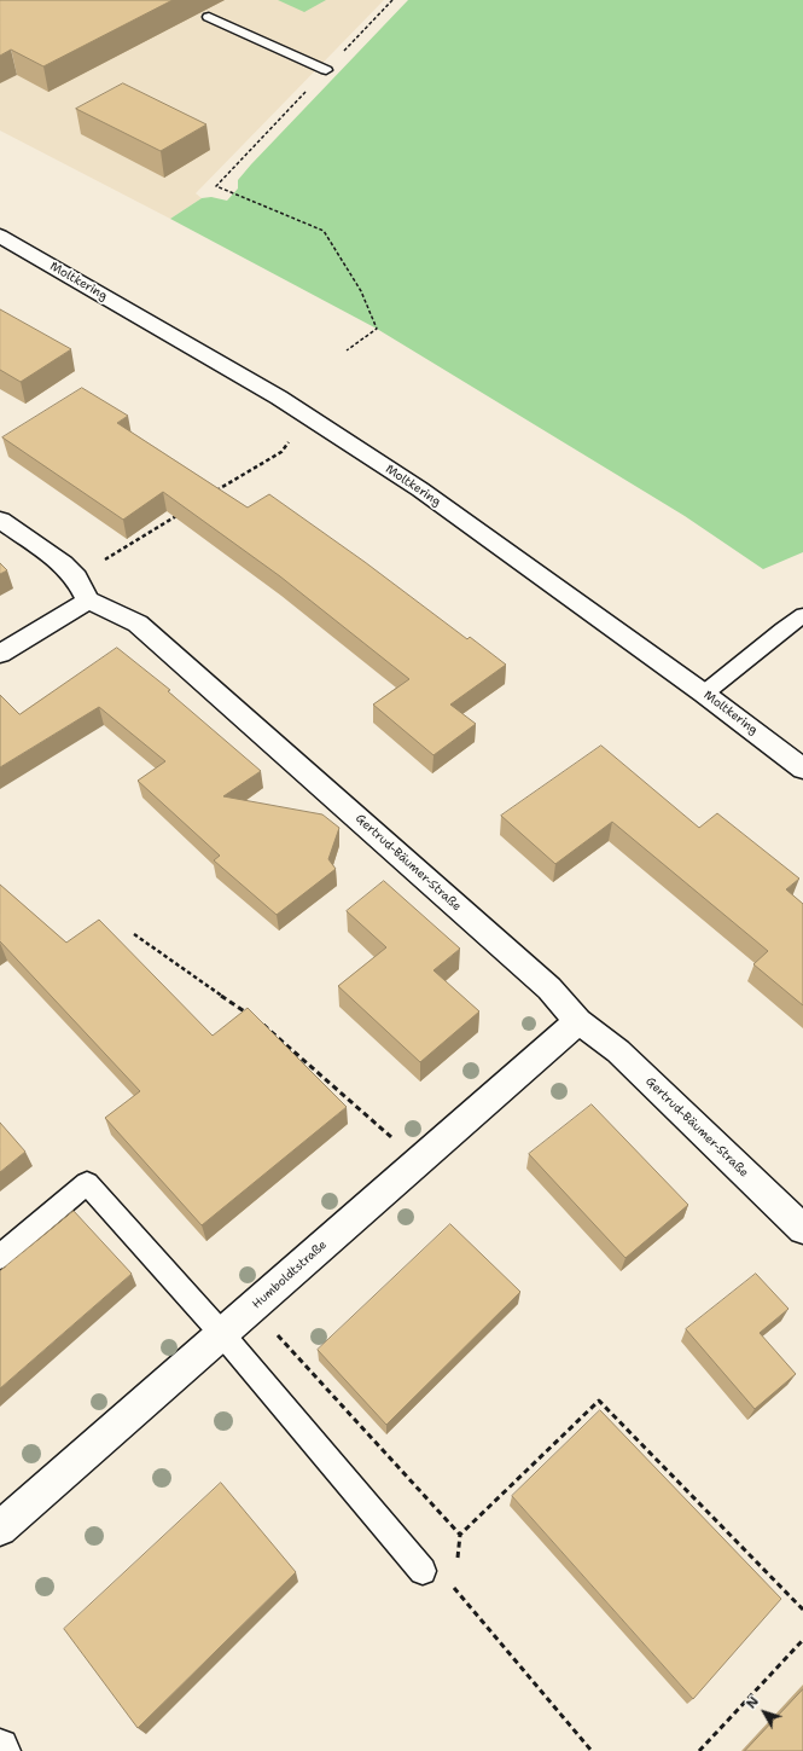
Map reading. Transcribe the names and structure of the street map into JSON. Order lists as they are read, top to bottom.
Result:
{
  "streets": {
    "street": ["Moltkering", "Gertrud-Bäumer-Straße", "Humboldtstraße"]
  },
  "crossings": [
    ["Gertrud-Bäumer-Straße", "Humboldtstraße"]
  ],
  "north": "top left"
}
